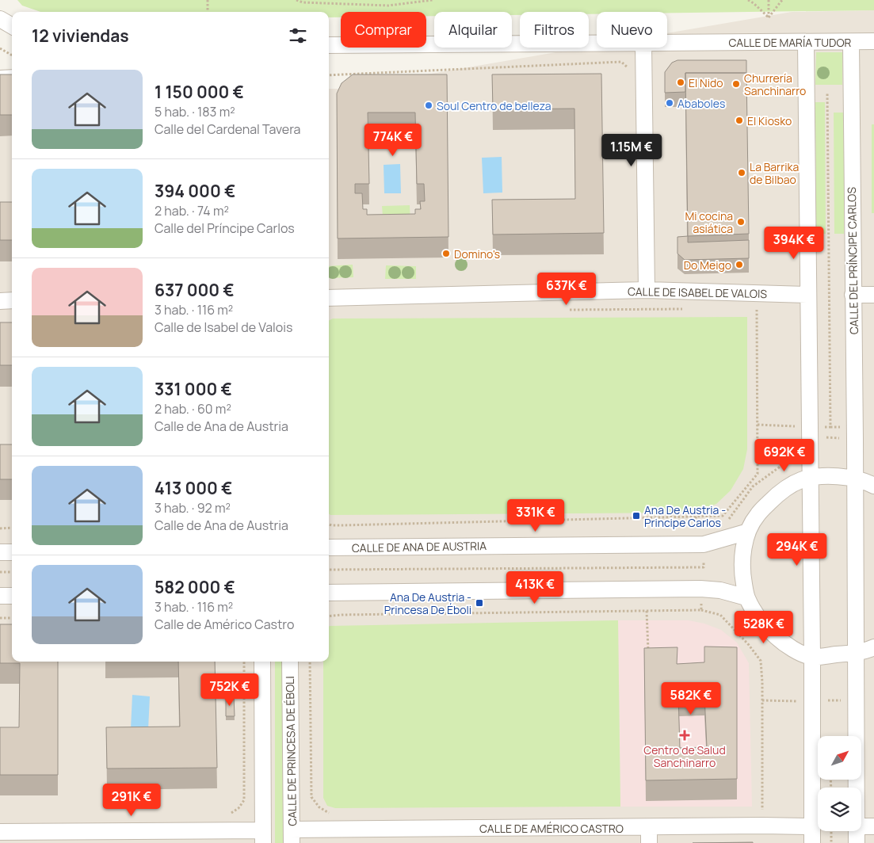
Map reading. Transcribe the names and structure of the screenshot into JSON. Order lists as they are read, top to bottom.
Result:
{
  "streets": {
    "street": [
      "CALLE DE MARÍA TUDOR",
      "CALLE DEL PRÍNCIPE CARLOS",
      "CALLE DE ISABEL DE VALOIS",
      "CALLE DE ANA DE AUSTRIA",
      "CALLE DE PRINCESA DE ÉBOLI",
      "CALLE DE AMÉRICO CASTRO"
    ]
  },
  "crossings": [
    ["CALLE DE MARÍA TUDOR", "CALLE DEL PRÍNCIPE CARLOS"],
    ["CALLE DE PRINCESA DE ÉBOLI", "CALLE DE AMÉRICO CASTRO"]
  ],
  "places": {
    "other": [
      "El Nido",
      "Churrería Sanchinarro",
      "Ababoles",
      "Soul Centro de belleza",
      "El Kiosko",
      "La Barrika de Bilbao",
      "Mi cocina asiática",
      "Domino's",
      "Do Meigo"
    ],
    "transit": ["Ana De Austria - Principe Carlos", "Ana De Austria - Princesa De Éboli"],
    "health": ["Centro de Salud Sanchinarro"]
  },
  "north": "top right",
  "page": {
    "chip": [
      "Comprar",
      "Alquilar",
      "Filtros",
      "Nuevo"
    ],
    "heading": "12 viviendas",
    "list": [
      {
        "name": "1 150 000 €",
        "note": "5 hab. · 183 m² · Calle del Cardenal Tavera"
      },
      {
        "name": "394 000 €",
        "note": "2 hab. · 74 m² · Calle del Príncipe Carlos"
      },
      {
        "name": "637 000 €",
        "note": "3 hab. · 116 m² · Calle de Isabel de Valois"
      },
      {
        "name": "331 000 €",
        "note": "2 hab. · 60 m² · Calle de Ana de Austria"
      },
      {
        "name": "413 000 €",
        "note": "3 hab. · 92 m² · Calle de Ana de Austria"
      },
      {
        "name": "582 000 €",
        "note": "3 hab. · 116 m² · Calle de Américo Castro"
      }
    ],
    "price": [
      "774K €",
      "1.15M €",
      "394K €",
      "637K €",
      "692K €",
      "331K €",
      "294K €",
      "413K €",
      "528K €",
      "752K €",
      "582K €",
      "291K €"
    ]
  }
}
